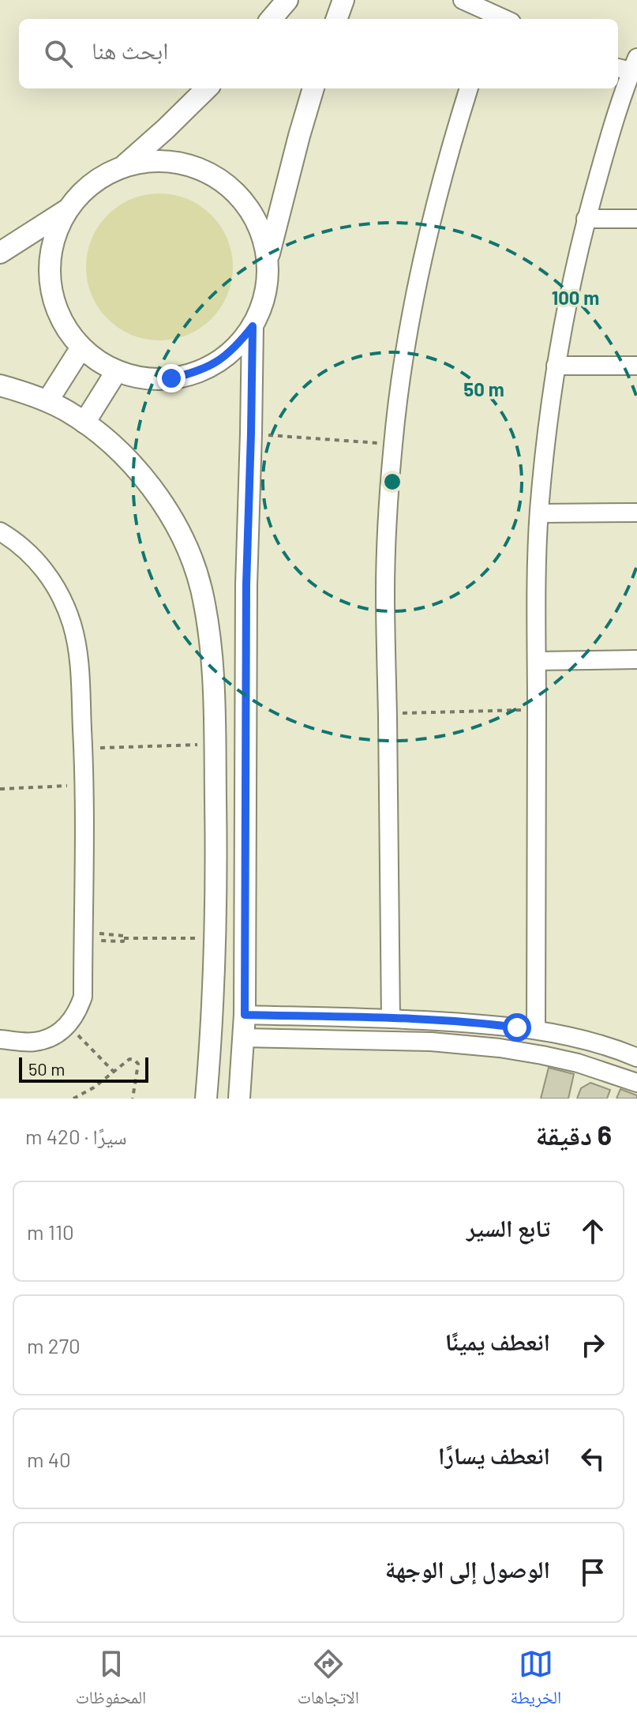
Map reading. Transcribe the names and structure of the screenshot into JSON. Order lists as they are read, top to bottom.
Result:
{
  "scale_bar": "50 m",
  "page": {
    "search": "ابحث هنا",
    "scale": "50 m",
    "heading": ["6 دقيقة", "سيرًا · 420 m"],
    "list": [
      ["تابع السير", "110 m"],
      ["انعطف يمينًا", "270 m"],
      ["انعطف يسارًا", "40 m"],
      "الوصول إلى الوجهة"
    ],
    "nav": ["الخريطة", "الاتجاهات", "المحفوظات"]
  },
  "rings": ["100 m", "50 m"]
}
